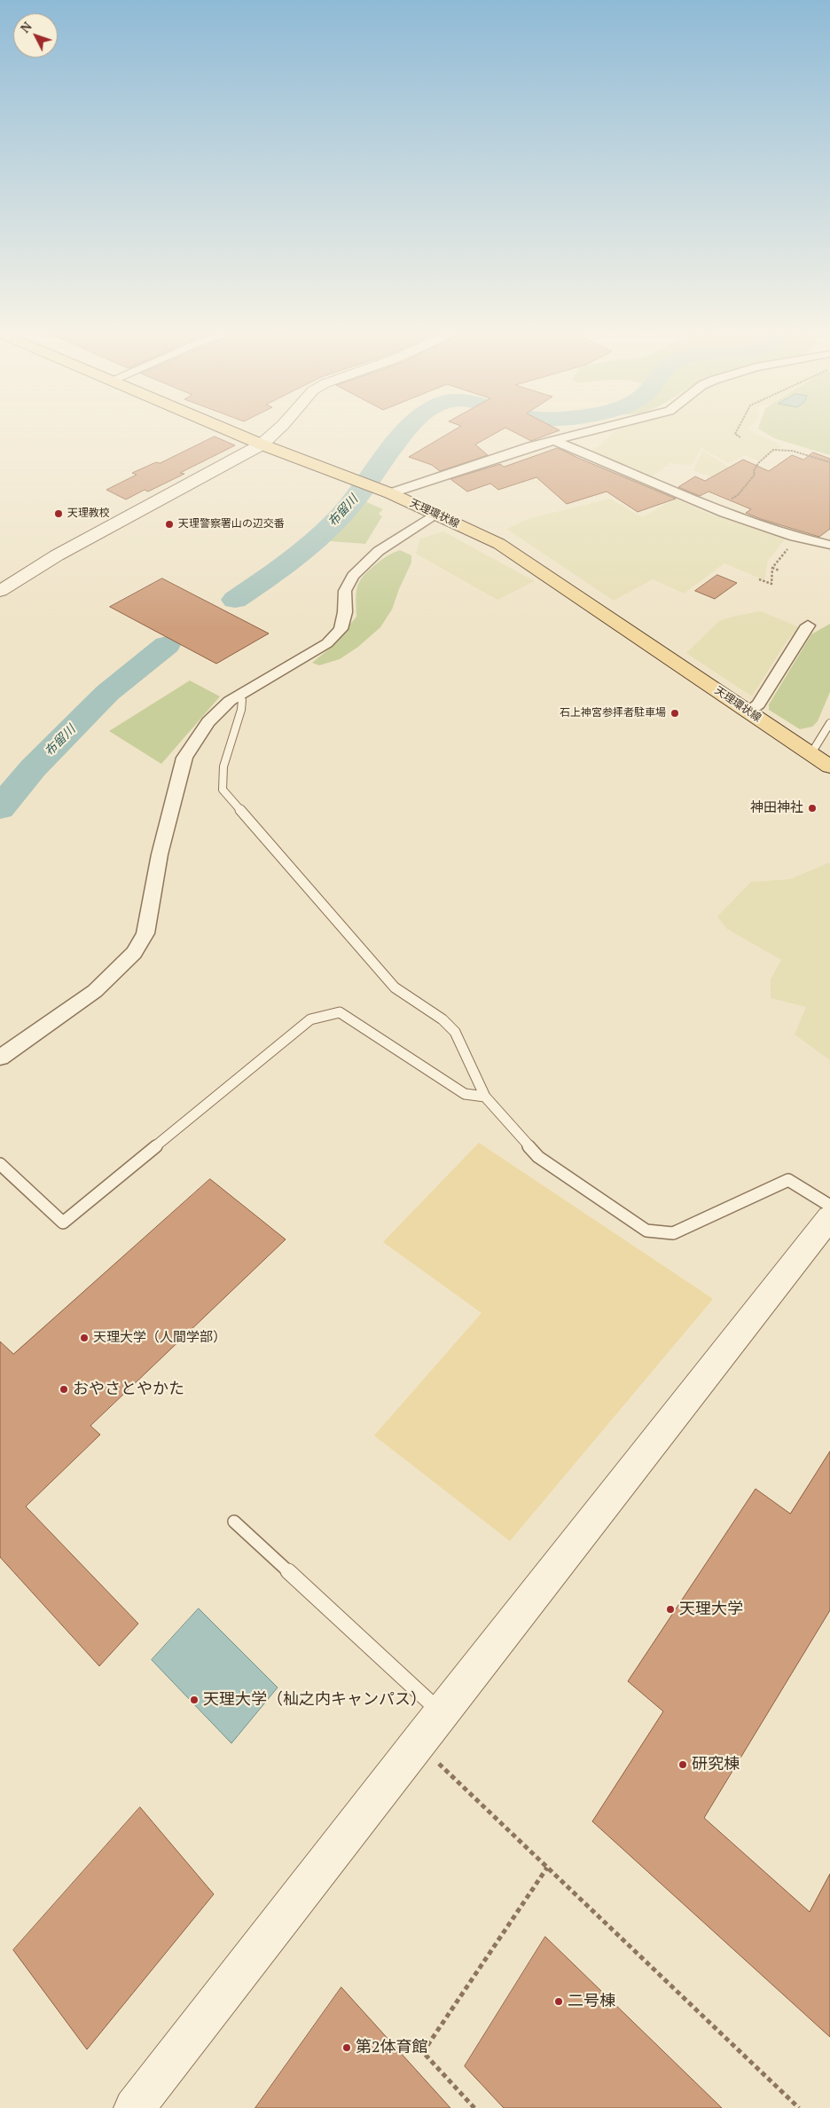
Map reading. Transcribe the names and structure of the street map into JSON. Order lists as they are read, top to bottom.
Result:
{
  "streets": {
    "main road": ["天理環状線"]
  },
  "water": ["布留川"],
  "places": [
    "天理教校",
    "天理警察署山の辺交番",
    "石上神宮参拝者駐車場",
    "神田神社",
    "天理大学（人間学部）",
    "おやさとやかた",
    "天理大学",
    "天理大学（杣之内キャンパス）",
    "研究棟",
    "二号棟",
    "第2体育館"
  ],
  "north": "top left"
}
